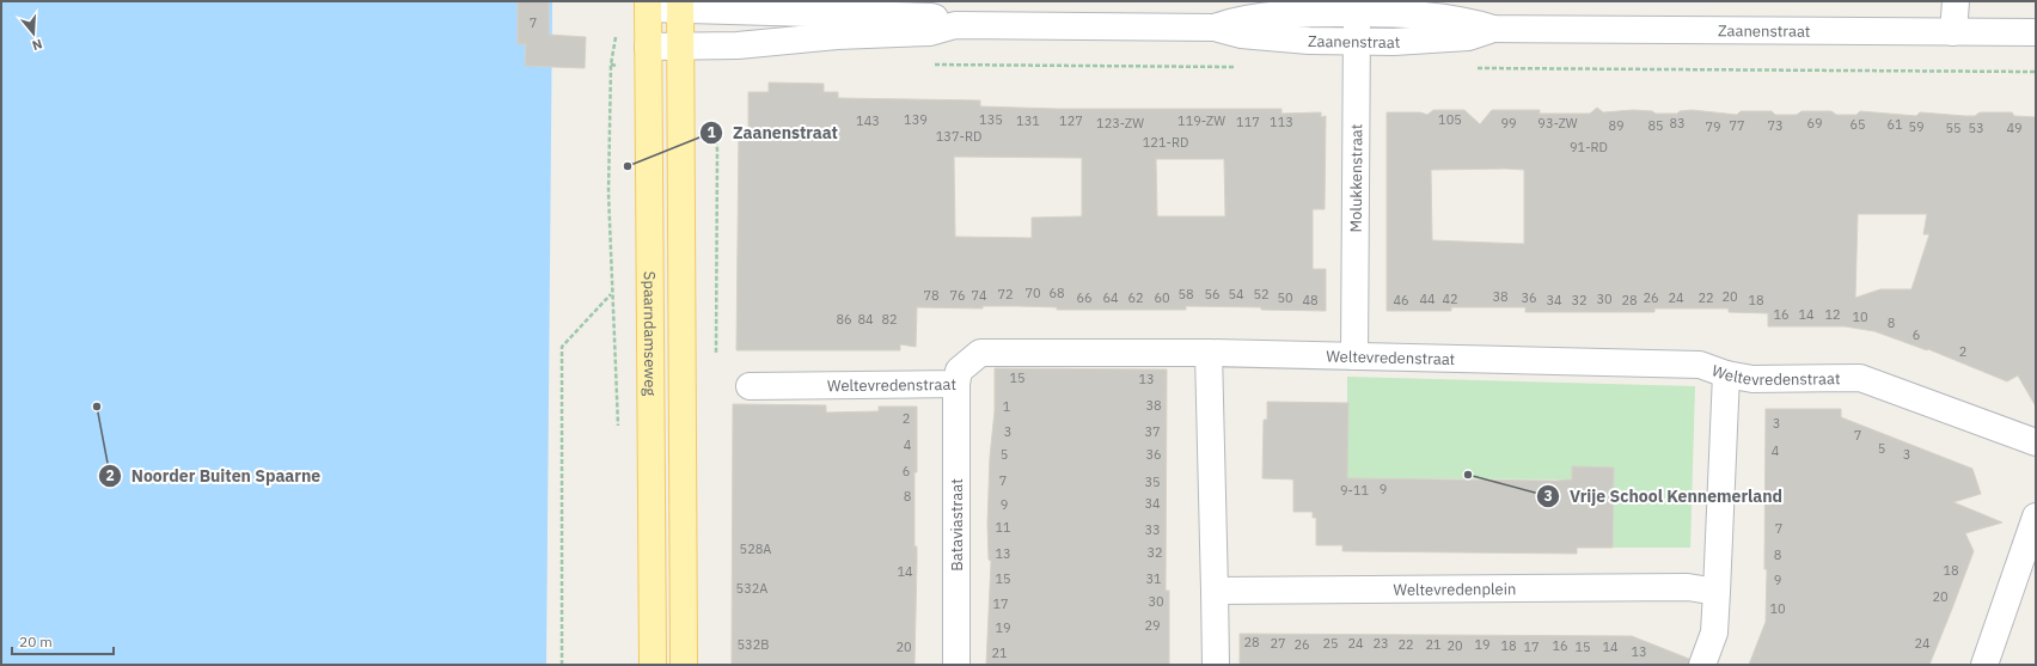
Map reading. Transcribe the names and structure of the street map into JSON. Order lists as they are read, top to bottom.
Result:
{
  "streets": {
    "main road": ["Spaarndamseweg"],
    "street": [
      "Zaanenstraat",
      "Molukkenstraat",
      "Weltevredenstraat",
      "Bataviastraat",
      "Weltevredenplein"
    ]
  },
  "crossings": [
    ["Zaanenstraat", "Molukkenstraat"],
    ["Zaanenstraat", "Spaarndamseweg"],
    ["Molukkenstraat", "Weltevredenstraat"],
    ["Weltevredenstraat", "Bataviastraat"]
  ],
  "places": ["Zaanenstraat", "Noorder Buiten Spaarne", "Vrije School Kennemerland"],
  "house_numbers": [
    "7",
    "139",
    "135",
    "105",
    "143",
    "131",
    "127",
    "119-ZW",
    "117",
    "113",
    "123-ZW",
    "99",
    "93-ZW",
    "83",
    "69",
    "65",
    "61",
    "89",
    "85",
    "77",
    "73",
    "79",
    "59",
    "55",
    "53",
    "49",
    "137-RD",
    "121-RD",
    "91-RD",
    "70",
    "68",
    "72",
    "58",
    "56",
    "54",
    "52",
    "78",
    "76",
    "74",
    "38",
    "20",
    "66",
    "64",
    "62",
    "60",
    "50",
    "36",
    "26",
    "24",
    "22",
    "44",
    "42",
    "30",
    "48",
    "46",
    "34",
    "32",
    "28",
    "18",
    "16",
    "14",
    "12",
    "10",
    "86",
    "84",
    "82",
    "8",
    "6",
    "2",
    "15",
    "13",
    "38",
    "1",
    "2",
    "3",
    "3",
    "37",
    "7",
    "4",
    "5",
    "4",
    "5",
    "36",
    "3",
    "6",
    "7",
    "35",
    "9",
    "9-11",
    "8",
    "34",
    "9",
    "11",
    "7",
    "33",
    "528A",
    "32",
    "13",
    "8",
    "18",
    "14",
    "15",
    "31",
    "9",
    "532A",
    "20",
    "30",
    "17",
    "10",
    "29",
    "19",
    "28",
    "27",
    "25",
    "24",
    "23",
    "24",
    "532B",
    "26",
    "22",
    "21",
    "19",
    "20",
    "18",
    "16",
    "20",
    "17",
    "15",
    "14",
    "13",
    "21"
  ],
  "scale_bar": "20 m",
  "north": "bottom"
}
